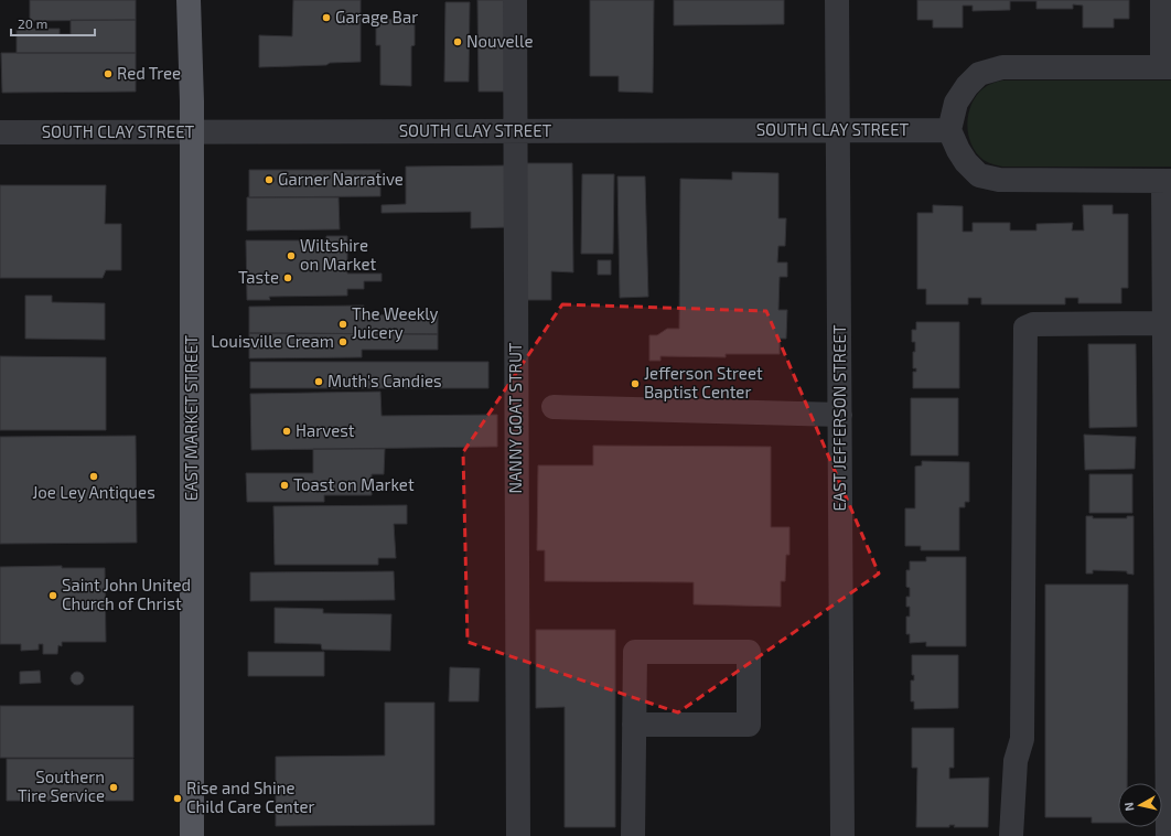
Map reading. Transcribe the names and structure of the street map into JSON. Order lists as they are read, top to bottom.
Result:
{
  "streets": {
    "main road": ["EAST MARKET STREET"],
    "street": ["SOUTH CLAY STREET", "NANNY GOAT STRUT", "EAST JEFFERSON STREET"]
  },
  "crossings": [
    ["SOUTH CLAY STREET", "EAST MARKET STREET"],
    ["SOUTH CLAY STREET", "NANNY GOAT STRUT"],
    ["SOUTH CLAY STREET", "EAST JEFFERSON STREET"]
  ],
  "places": [
    "Garage Bar",
    "Nouvelle",
    "Red Tree",
    "Garner Narrative",
    "Wiltshire on Market",
    "Taste",
    "The Weekly Juicery",
    "Louisville Cream",
    "Muth's Candies",
    "Jefferson Street Baptist Center",
    "Harvest",
    "Joe Ley Antiques",
    "Toast on Market",
    "Saint John United Church of Christ",
    "Southern Tire Service",
    "Rise and Shine Child Care Center"
  ],
  "scale_bar": "20 m",
  "north": "left"
}
